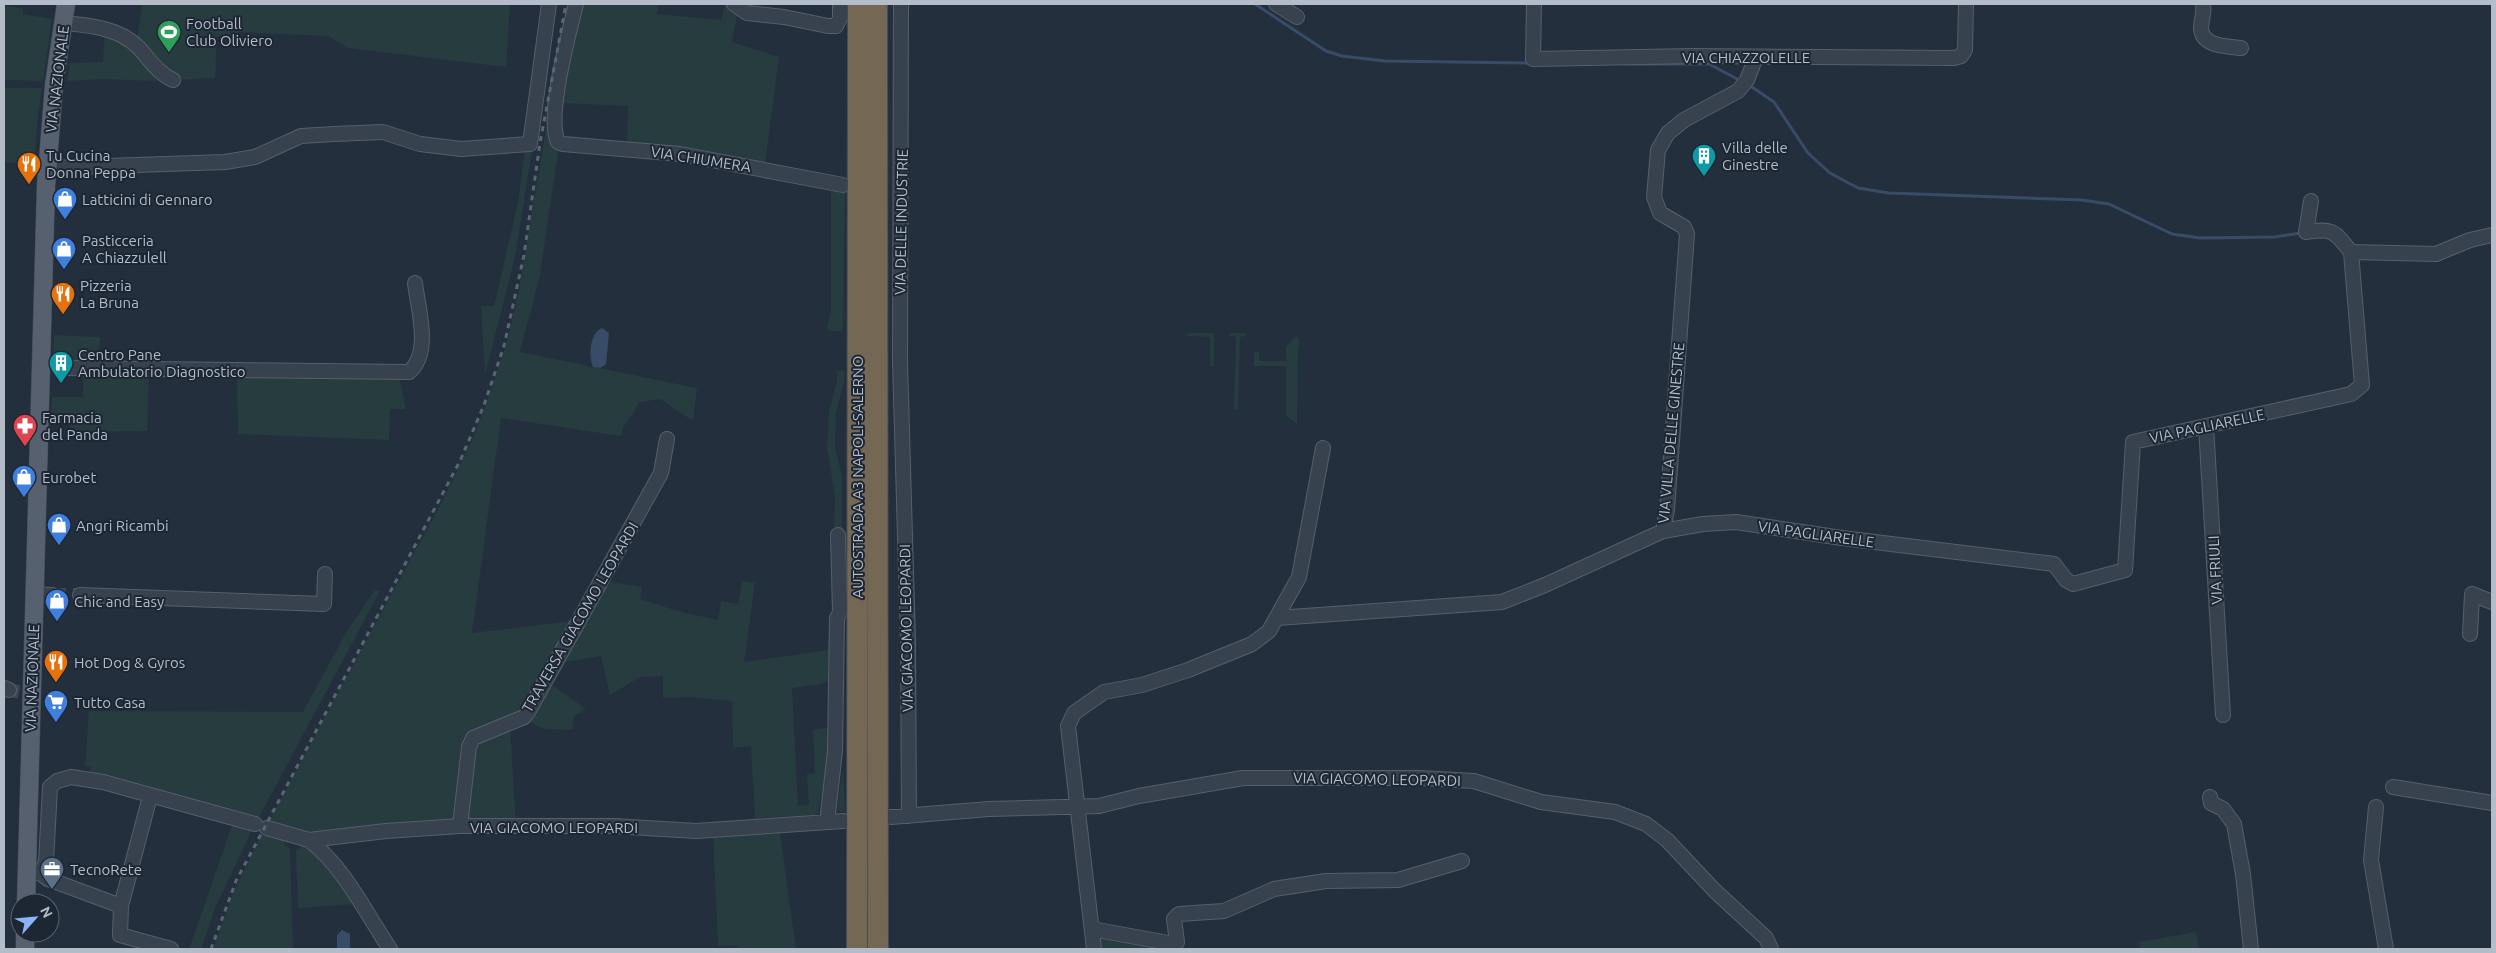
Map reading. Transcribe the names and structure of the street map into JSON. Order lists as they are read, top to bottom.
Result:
{
  "streets": {
    "highway": ["AUTOSTRADA A3 NAPOLI-SALERNO"],
    "main road": ["VIA NAZIONALE"],
    "street": [
      "VIA CHIAZZOLELLE",
      "VIA CHIUMERA",
      "VIA DELLE INDUSTRIE",
      "VIA PAGLIARELLE",
      "VIA VILLA DELLE GINESTRE",
      "VIA FRIULI",
      "TRAVERSA GIACOMO LEOPARDI",
      "VIA GIACOMO LEOPARDI"
    ]
  },
  "crossings": [
    ["VIA CHIAZZOLELLE", "VIA VILLA DELLE GINESTRE"],
    ["VIA NAZIONALE", "VIA GIACOMO LEOPARDI"],
    ["VIA DELLE INDUSTRIE", "VIA GIACOMO LEOPARDI"],
    ["VIA PAGLIARELLE", "VIA VILLA DELLE GINESTRE"],
    ["VIA PAGLIARELLE", "VIA FRIULI"],
    ["TRAVERSA GIACOMO LEOPARDI", "VIA GIACOMO LEOPARDI"]
  ],
  "places": {
    "sports": ["Football Club Oliviero"],
    "building": ["Villa delle Ginestre", "Centro Pane Ambulatorio Diagnostico"],
    "restaurant": ["Tu Cucina Donna Peppa", "Pizzeria La Bruna", "Hot Dog & Gyros"],
    "shop": [
      "Latticini di Gennaro",
      "Pasticceria A Chiazzulell",
      "Eurobet",
      "Angri Ricambi",
      "Chic and Easy"
    ],
    "pharmacy": ["Farmacia del Panda"],
    "supermarket": ["Tutto Casa"],
    "office": ["TecnoRete"]
  },
  "north": "top right"
}
